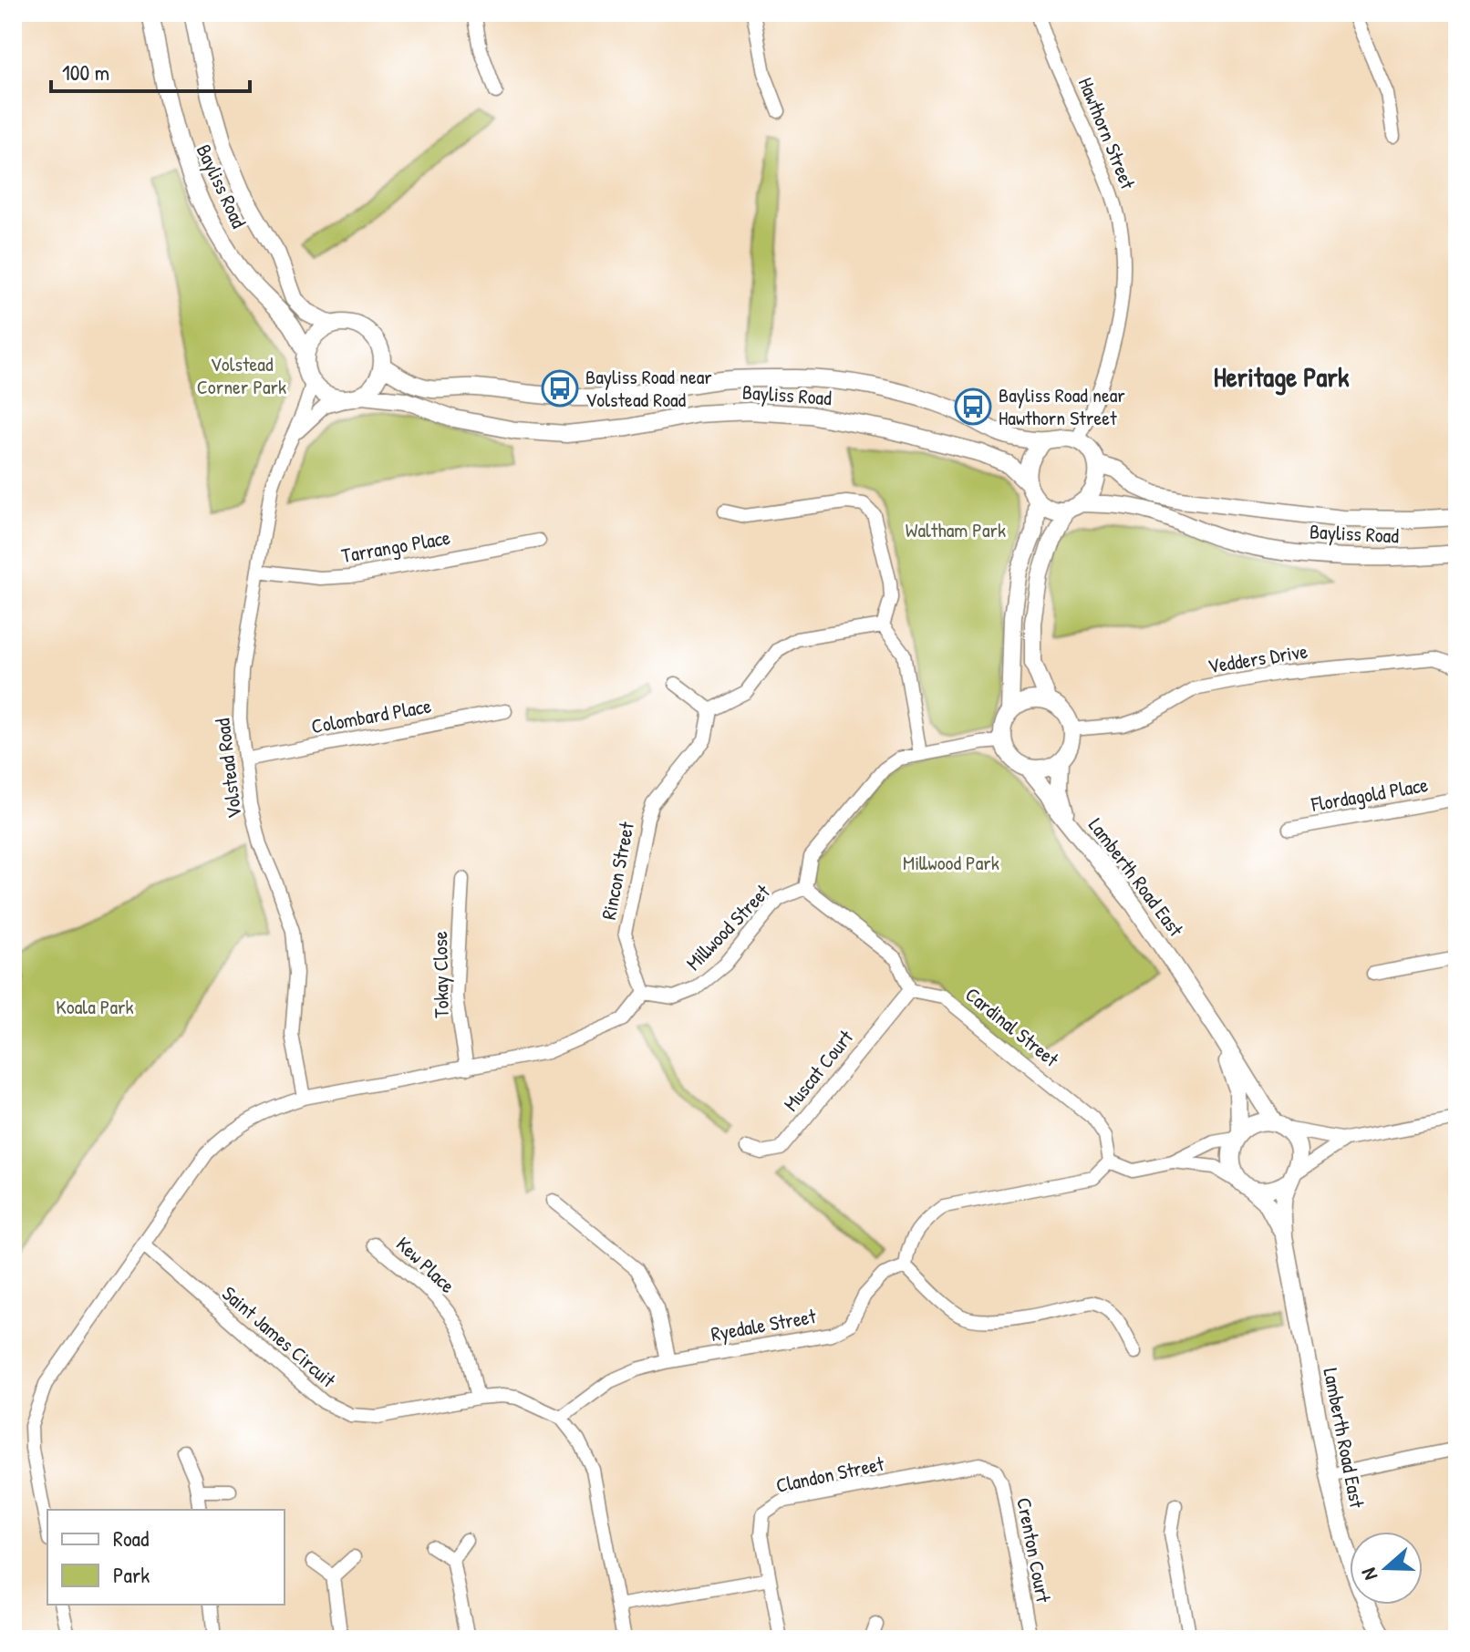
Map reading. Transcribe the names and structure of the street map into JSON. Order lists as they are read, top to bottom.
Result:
{
  "streets": {
    "street": [
      "Hawthorn Street",
      "Bayliss Road",
      "Tarrango Place",
      "Vedders Drive",
      "Colombard Place",
      "Volstead Road",
      "Flordagold Place",
      "Rincon Street",
      "Lamberth Road East",
      "Millwood Street",
      "Tokay Close",
      "Cardinal Street",
      "Muscat Court",
      "Kew Place",
      "Ryedale Street",
      "Saint James Circuit",
      "Clandon Street",
      "Crenton Court"
    ]
  },
  "crossings": [
    ["Hawthorn Street", "Bayliss Road"],
    ["Bayliss Road", "Volstead Road"],
    ["Tarrango Place", "Volstead Road"],
    ["Vedders Drive", "Lamberth Road East"],
    ["Colombard Place", "Volstead Road"],
    ["Rincon Street", "Millwood Street"],
    ["Cardinal Street", "Muscat Court"],
    ["Kew Place", "Saint James Circuit"],
    ["Ryedale Street", "Saint James Circuit"],
    ["Clandon Street", "Crenton Court"]
  ],
  "districts": ["Heritage Park"],
  "parks": [
    "Volstead Corner Park",
    "Waltham Park",
    "Millwood Park",
    "Koala Park"
  ],
  "places": {
    "bus stop": ["Bayliss Road near Volstead Road", "Bayliss Road near Hawthorn Street"]
  },
  "legend": ["Road", "Park"],
  "scale_bar": "100 m",
  "north": "left"
}
